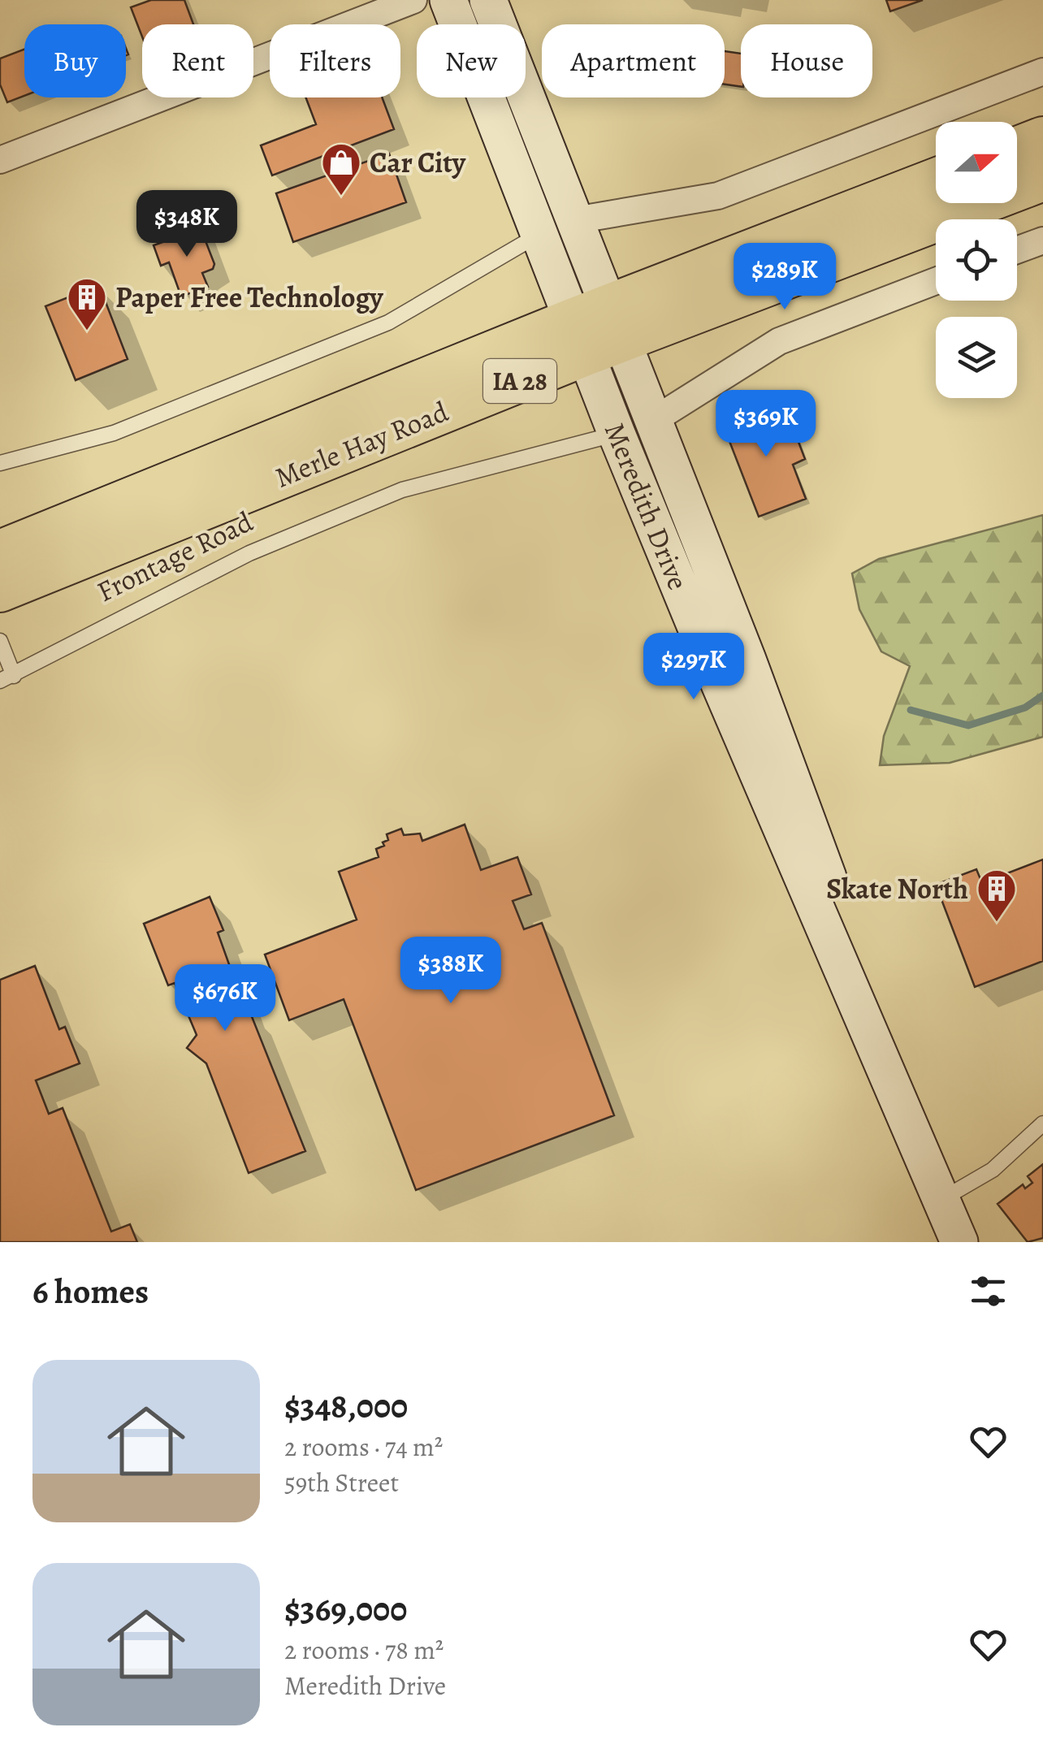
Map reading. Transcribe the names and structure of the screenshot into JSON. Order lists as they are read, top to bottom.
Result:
{
  "streets": {
    "main road": ["IA 28", "Merle Hay Road", "Meredith Drive"],
    "lane": ["Frontage Road"]
  },
  "crossings": [
    ["Merle Hay Road", "Meredith Drive"],
    ["Meredith Drive", "Frontage Road"]
  ],
  "places": {
    "shop": ["Car City"],
    "building": ["Paper Free Technology", "Skate North"]
  },
  "north": "right",
  "page": {
    "chip": [
      "Buy",
      "Rent",
      "Filters",
      "New",
      "Apartment",
      "House"
    ],
    "price": [
      "$348K",
      "$289K",
      "$369K",
      "$297K",
      "$388K",
      "$676K"
    ],
    "heading": "6 homes",
    "list": [
      {
        "name": "$348,000",
        "note": "2 rooms · 74 m² · 59th Street"
      },
      {
        "name": "$369,000",
        "note": "2 rooms · 78 m² · Meredith Drive"
      }
    ]
  }
}
